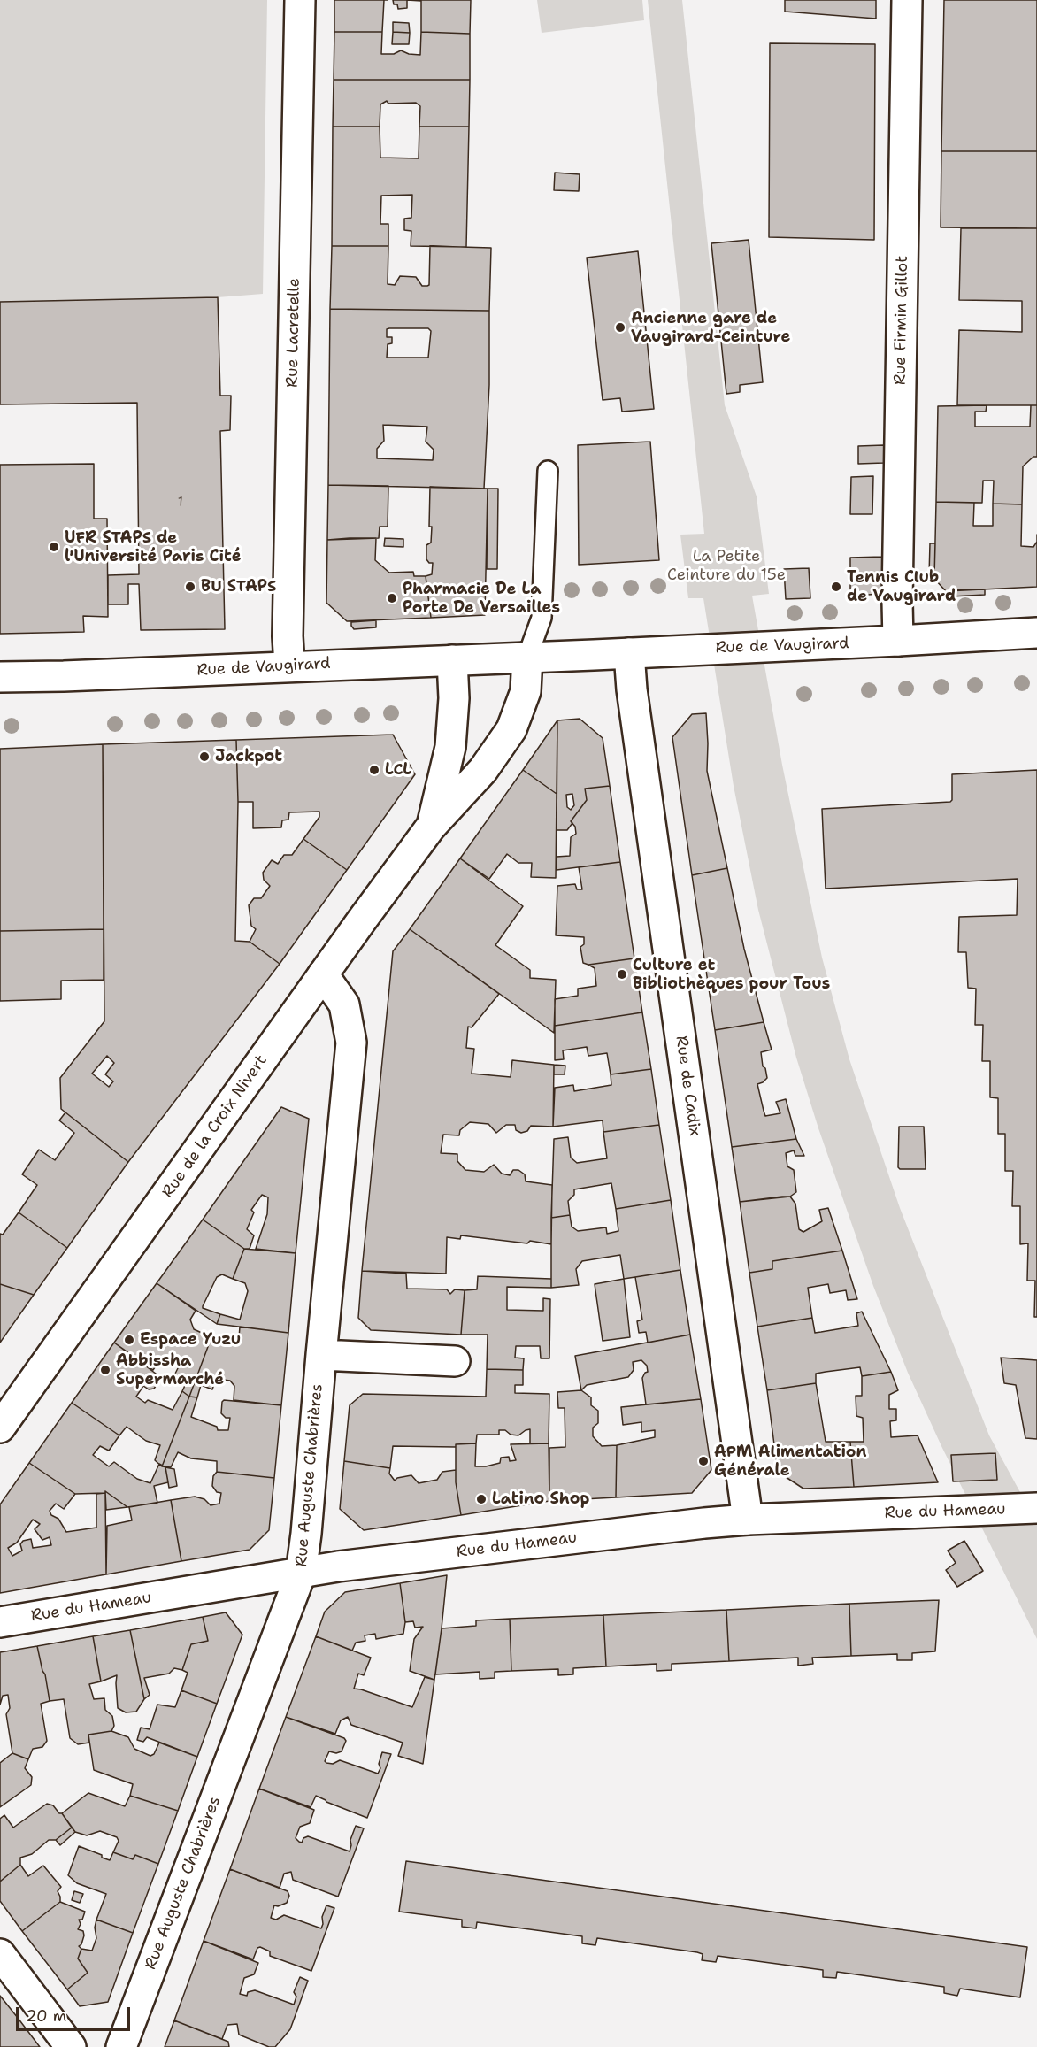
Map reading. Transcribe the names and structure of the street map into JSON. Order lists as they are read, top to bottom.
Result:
{
  "streets": {
    "street": [
      "Rue Firmin Gillot",
      "Rue Lacretelle",
      "Rue de Vaugirard",
      "Rue de Cadix",
      "Rue de la Croix Nivert",
      "Rue Auguste Chabrières",
      "Rue du Hameau"
    ]
  },
  "crossings": [
    ["Rue Firmin Gillot", "Rue de Vaugirard"],
    ["Rue Lacretelle", "Rue de Vaugirard"],
    ["Rue de Vaugirard", "Rue de Cadix"],
    ["Rue de Vaugirard", "Rue de la Croix Nivert"],
    ["Rue de Cadix", "Rue du Hameau"],
    ["Rue de la Croix Nivert", "Rue Auguste Chabrières"],
    ["Rue Auguste Chabrières", "Rue du Hameau"]
  ],
  "parks": ["La Petite Ceinture du 15e"],
  "places": [
    "Ancienne gare de Vaugirard-Ceinture",
    "UFR STAPS de l'Université Paris Cité",
    "BU STAPS",
    "Tennis Club de Vaugirard",
    "Pharmacie De La Porte De Versailles",
    "Jackpot",
    "LCL",
    "Culture et Bibliothèques pour Tous",
    "Espace Yuzu",
    "Abbissha Supermarché",
    "APM Alimentation Générale",
    "Latino Shop"
  ],
  "house_numbers": ["1"],
  "scale_bar": "20 m"
}
